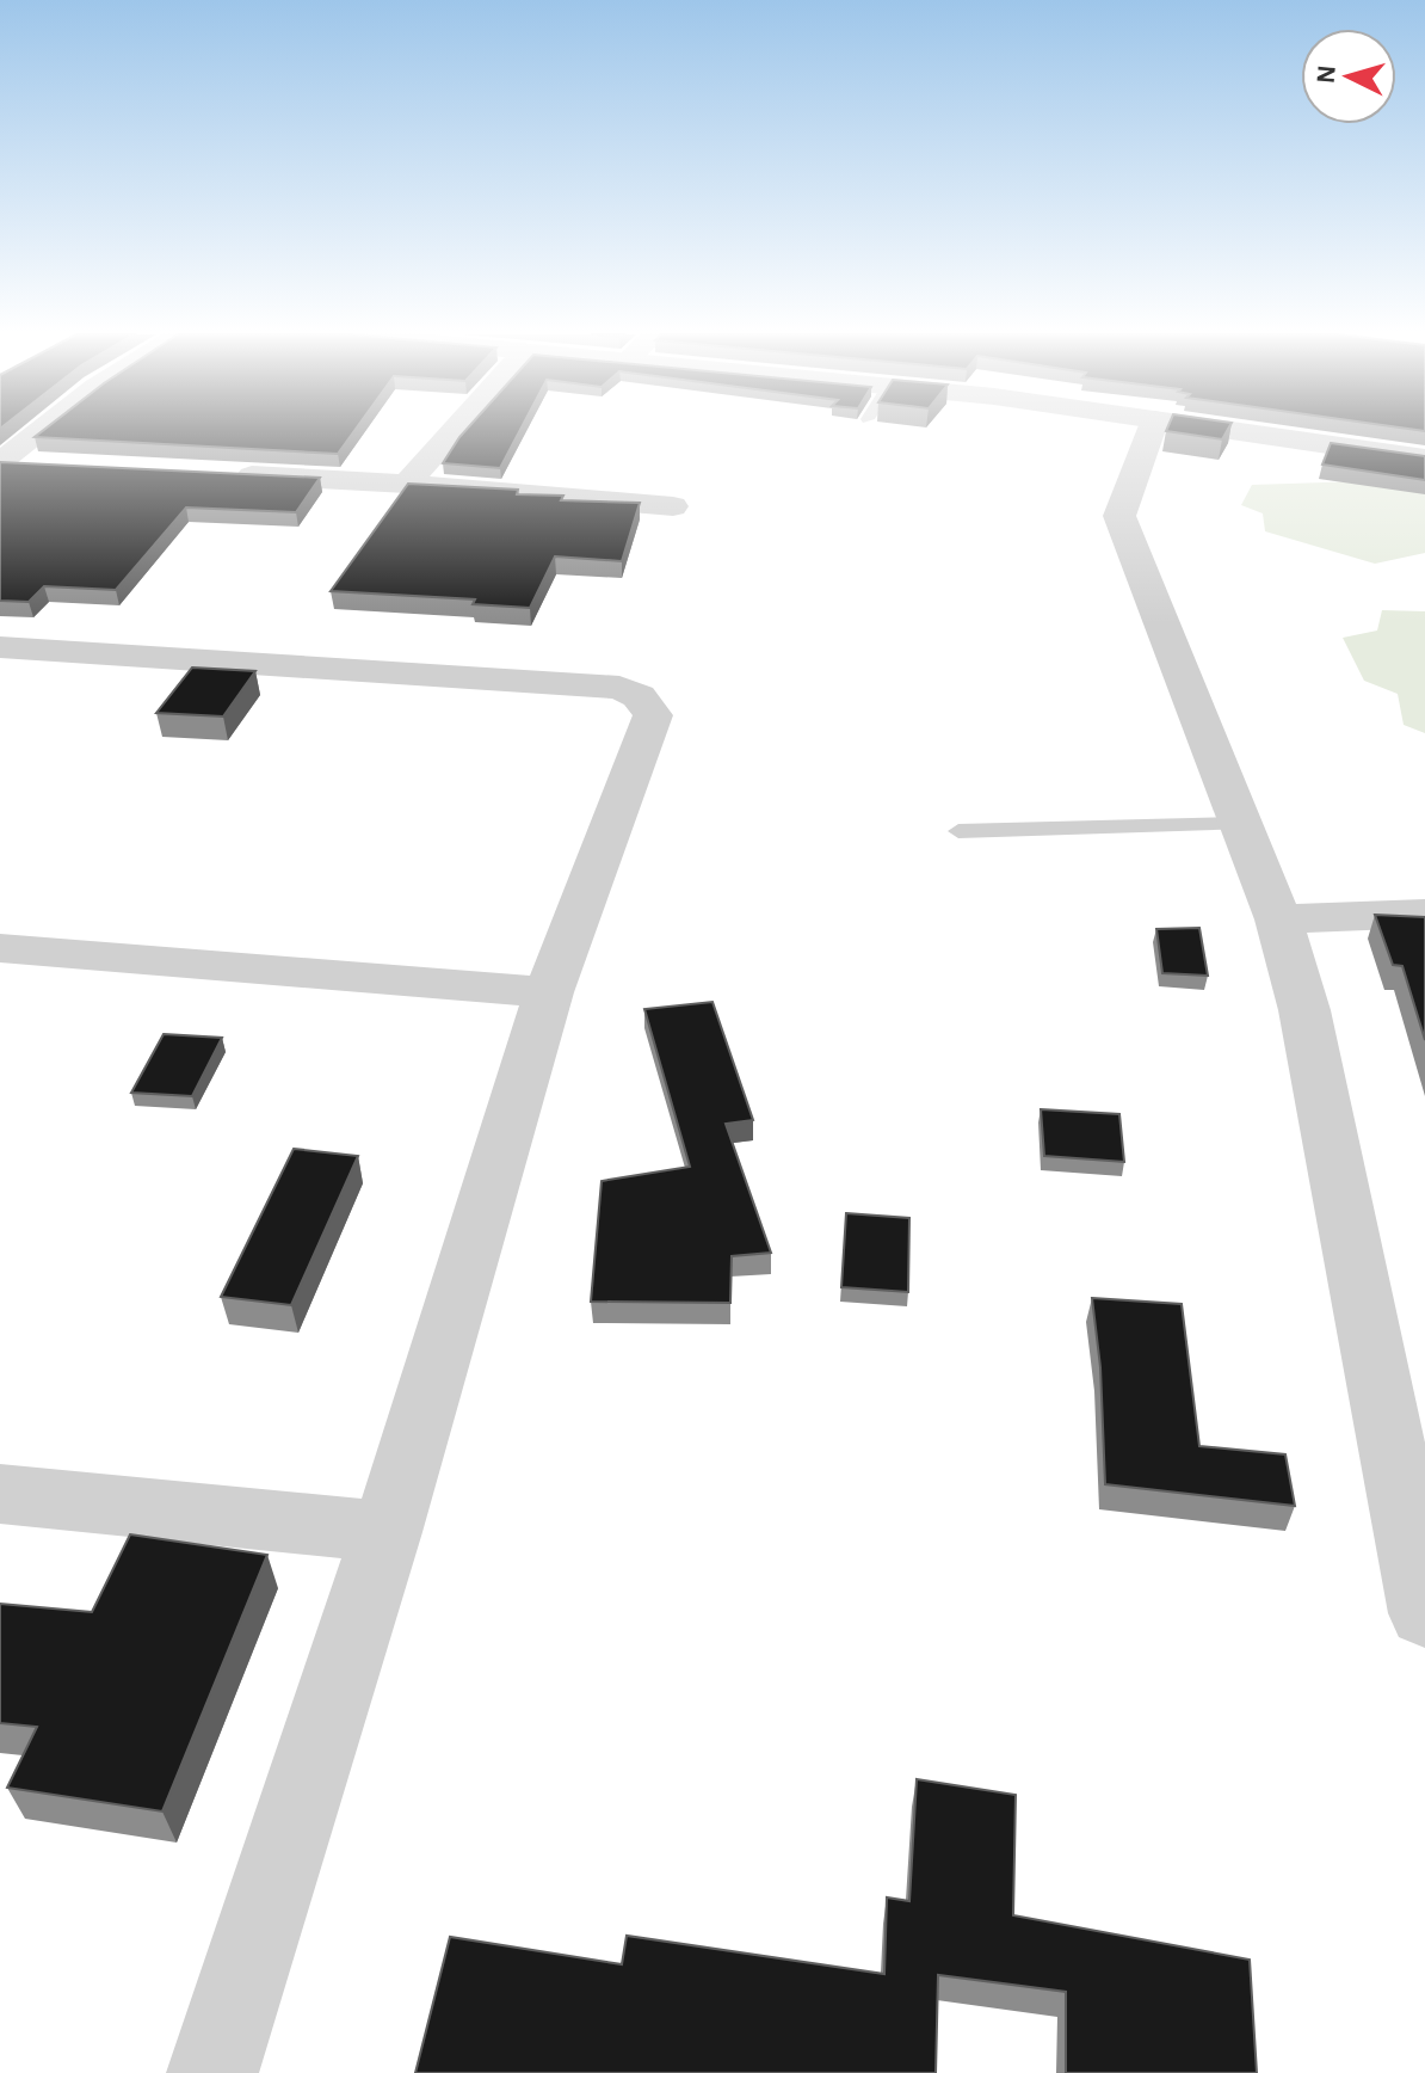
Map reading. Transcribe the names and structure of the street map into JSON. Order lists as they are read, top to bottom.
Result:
{
  "north": "left"
}
